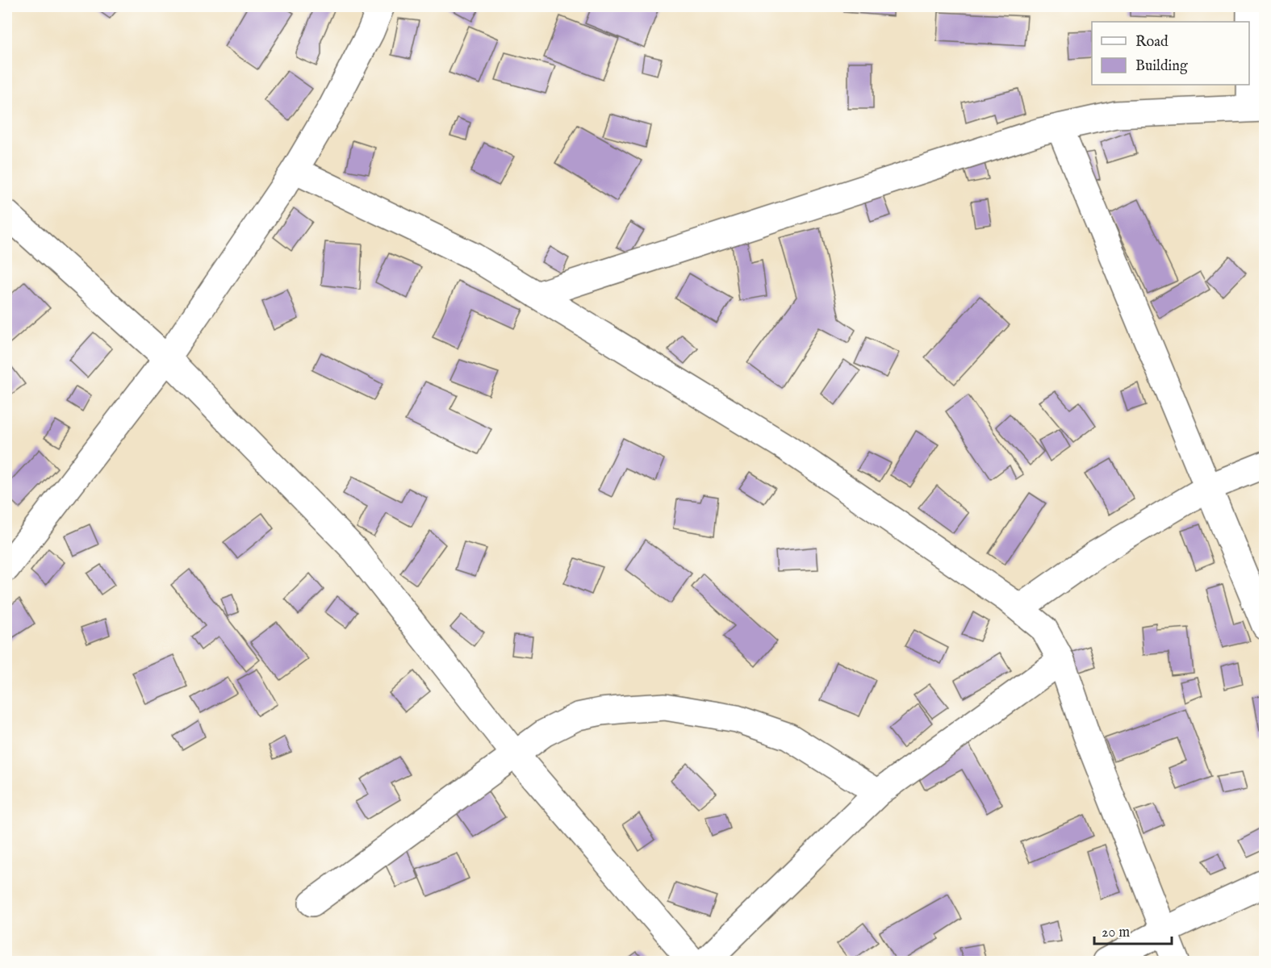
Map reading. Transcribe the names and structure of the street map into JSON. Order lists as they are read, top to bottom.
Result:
{
  "legend": ["Road", "Building"],
  "scale_bar": "20 m"
}
